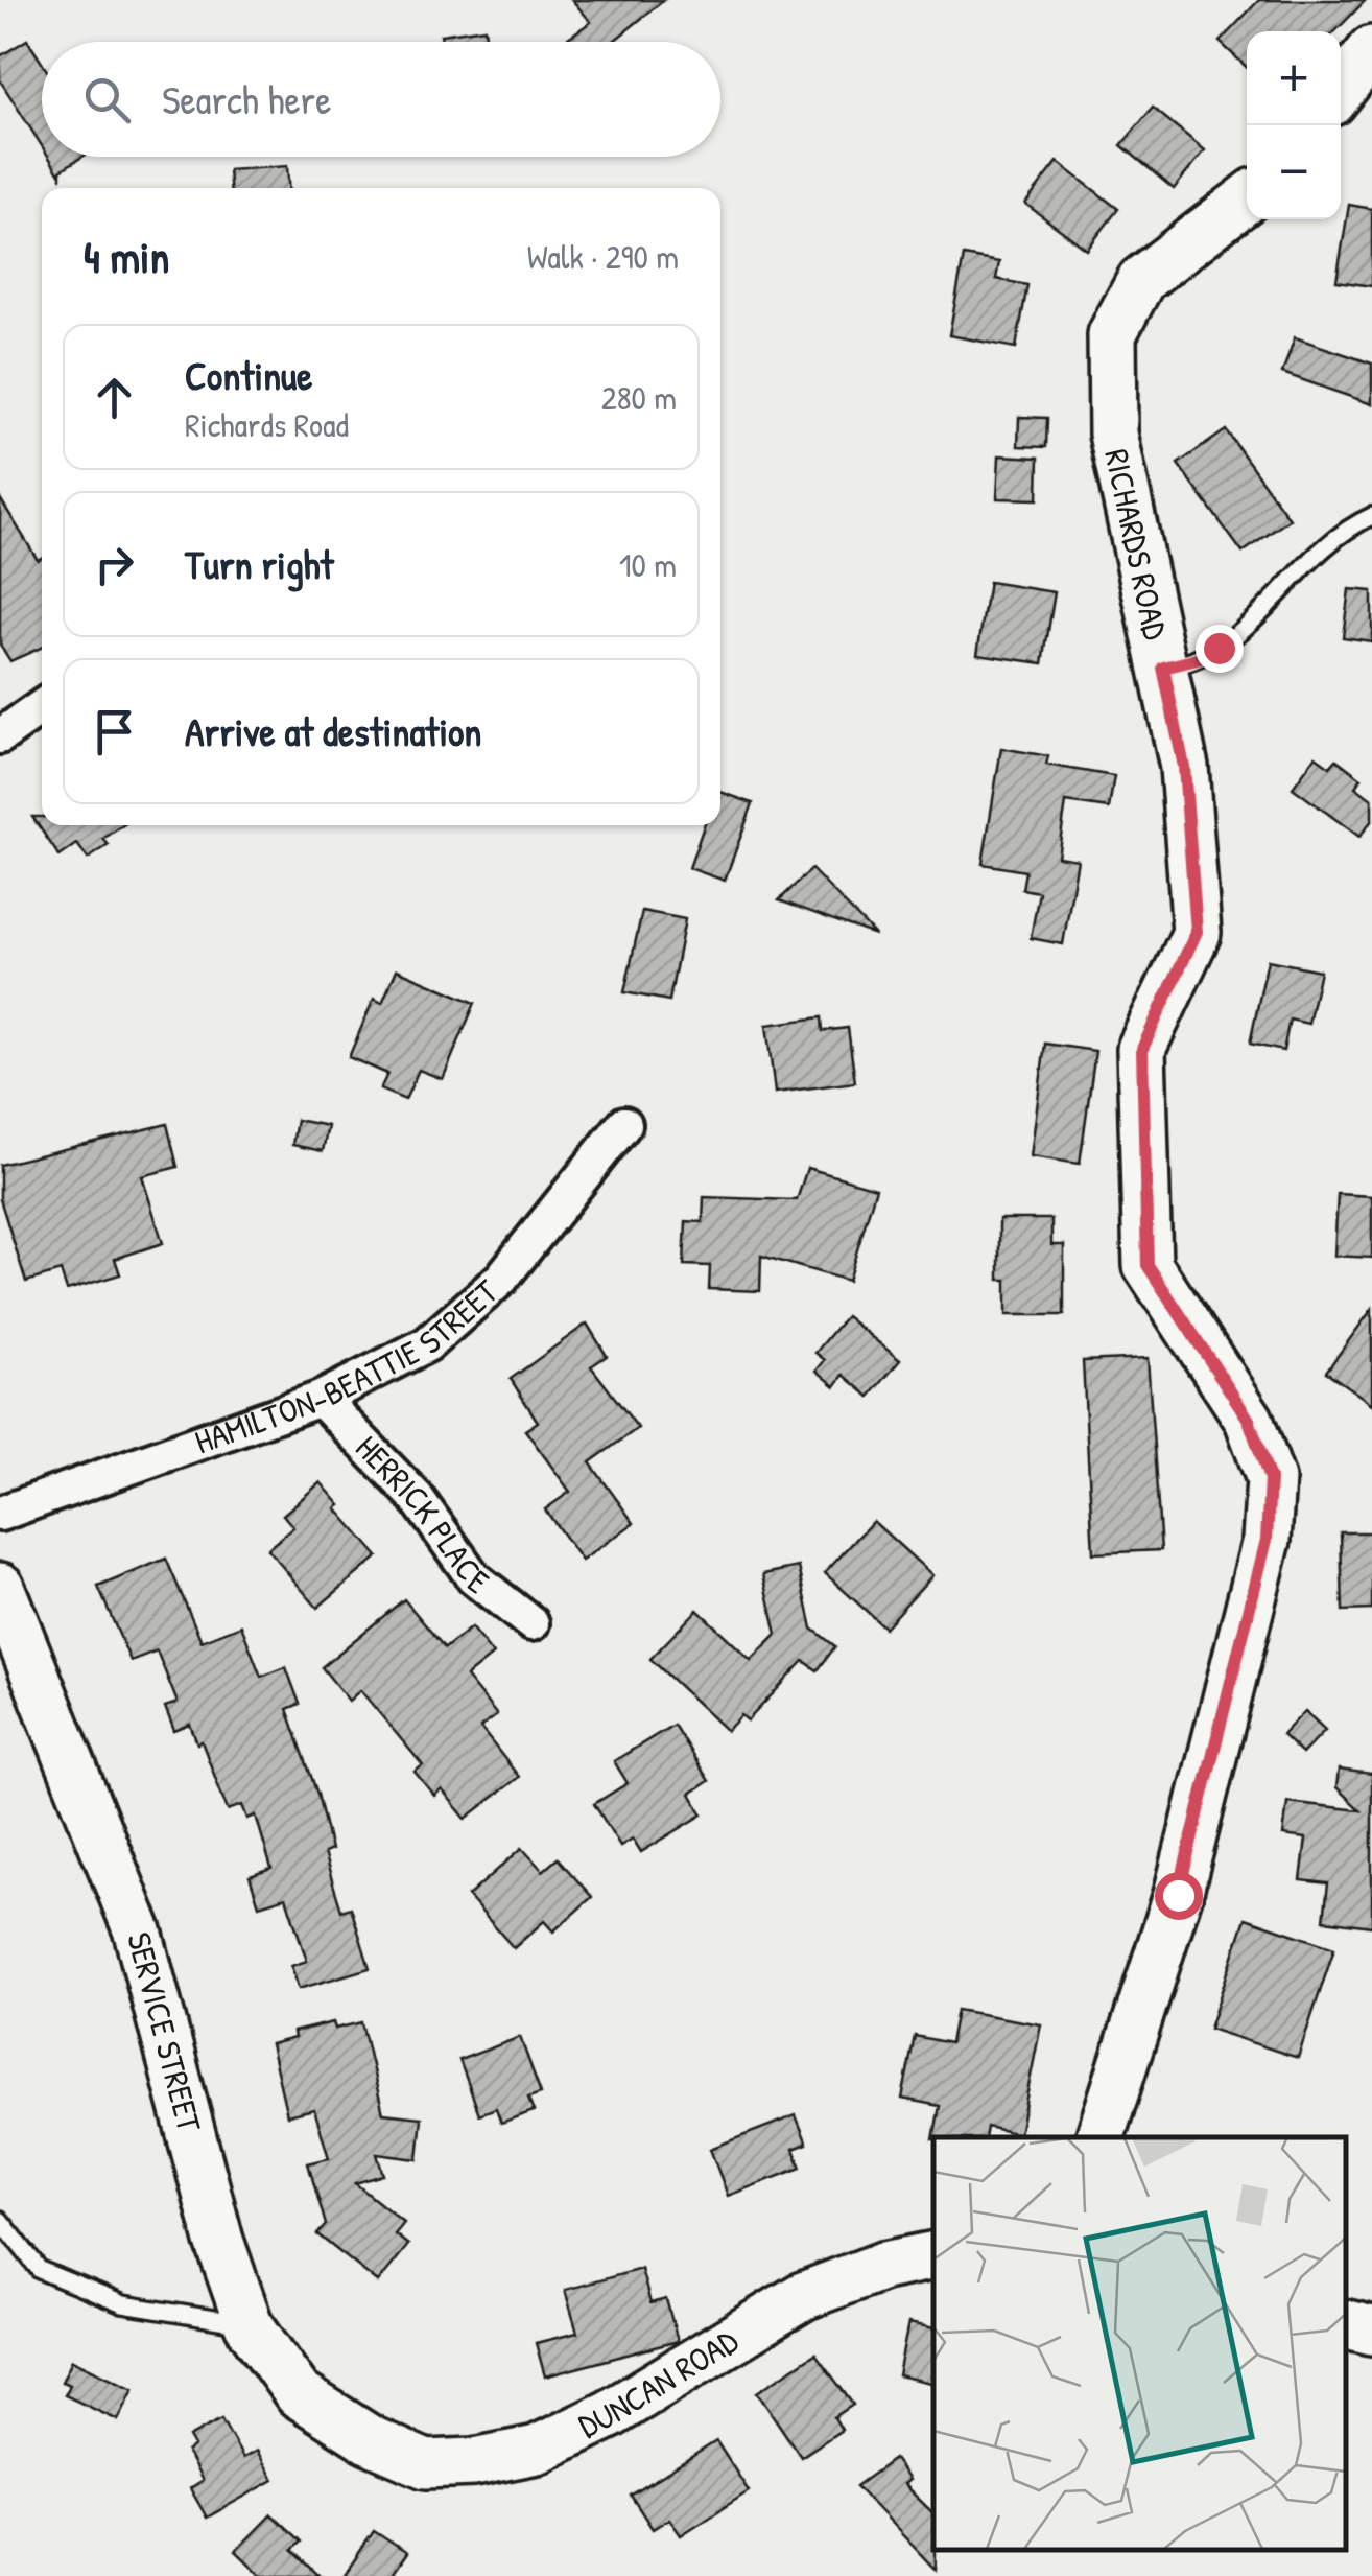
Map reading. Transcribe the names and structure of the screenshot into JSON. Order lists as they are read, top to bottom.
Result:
{
  "streets": {
    "street": [
      "RICHARDS ROAD",
      "HAMILTON-BEATTIE STREET",
      "HERRICK PLACE",
      "SERVICE STREET",
      "DUNCAN ROAD"
    ]
  },
  "crossings": [
    ["HAMILTON-BEATTIE STREET", "HERRICK PLACE"],
    ["SERVICE STREET", "DUNCAN ROAD"]
  ],
  "page": {
    "map_buttons": ["+", "−"],
    "search": "Search here",
    "heading": ["4 min", "Walk · 290 m"],
    "list": [
      ["Continue", "Richards Road", "280 m"],
      ["Turn right", "10 m"],
      "Arrive at destination"
    ]
  }
}
